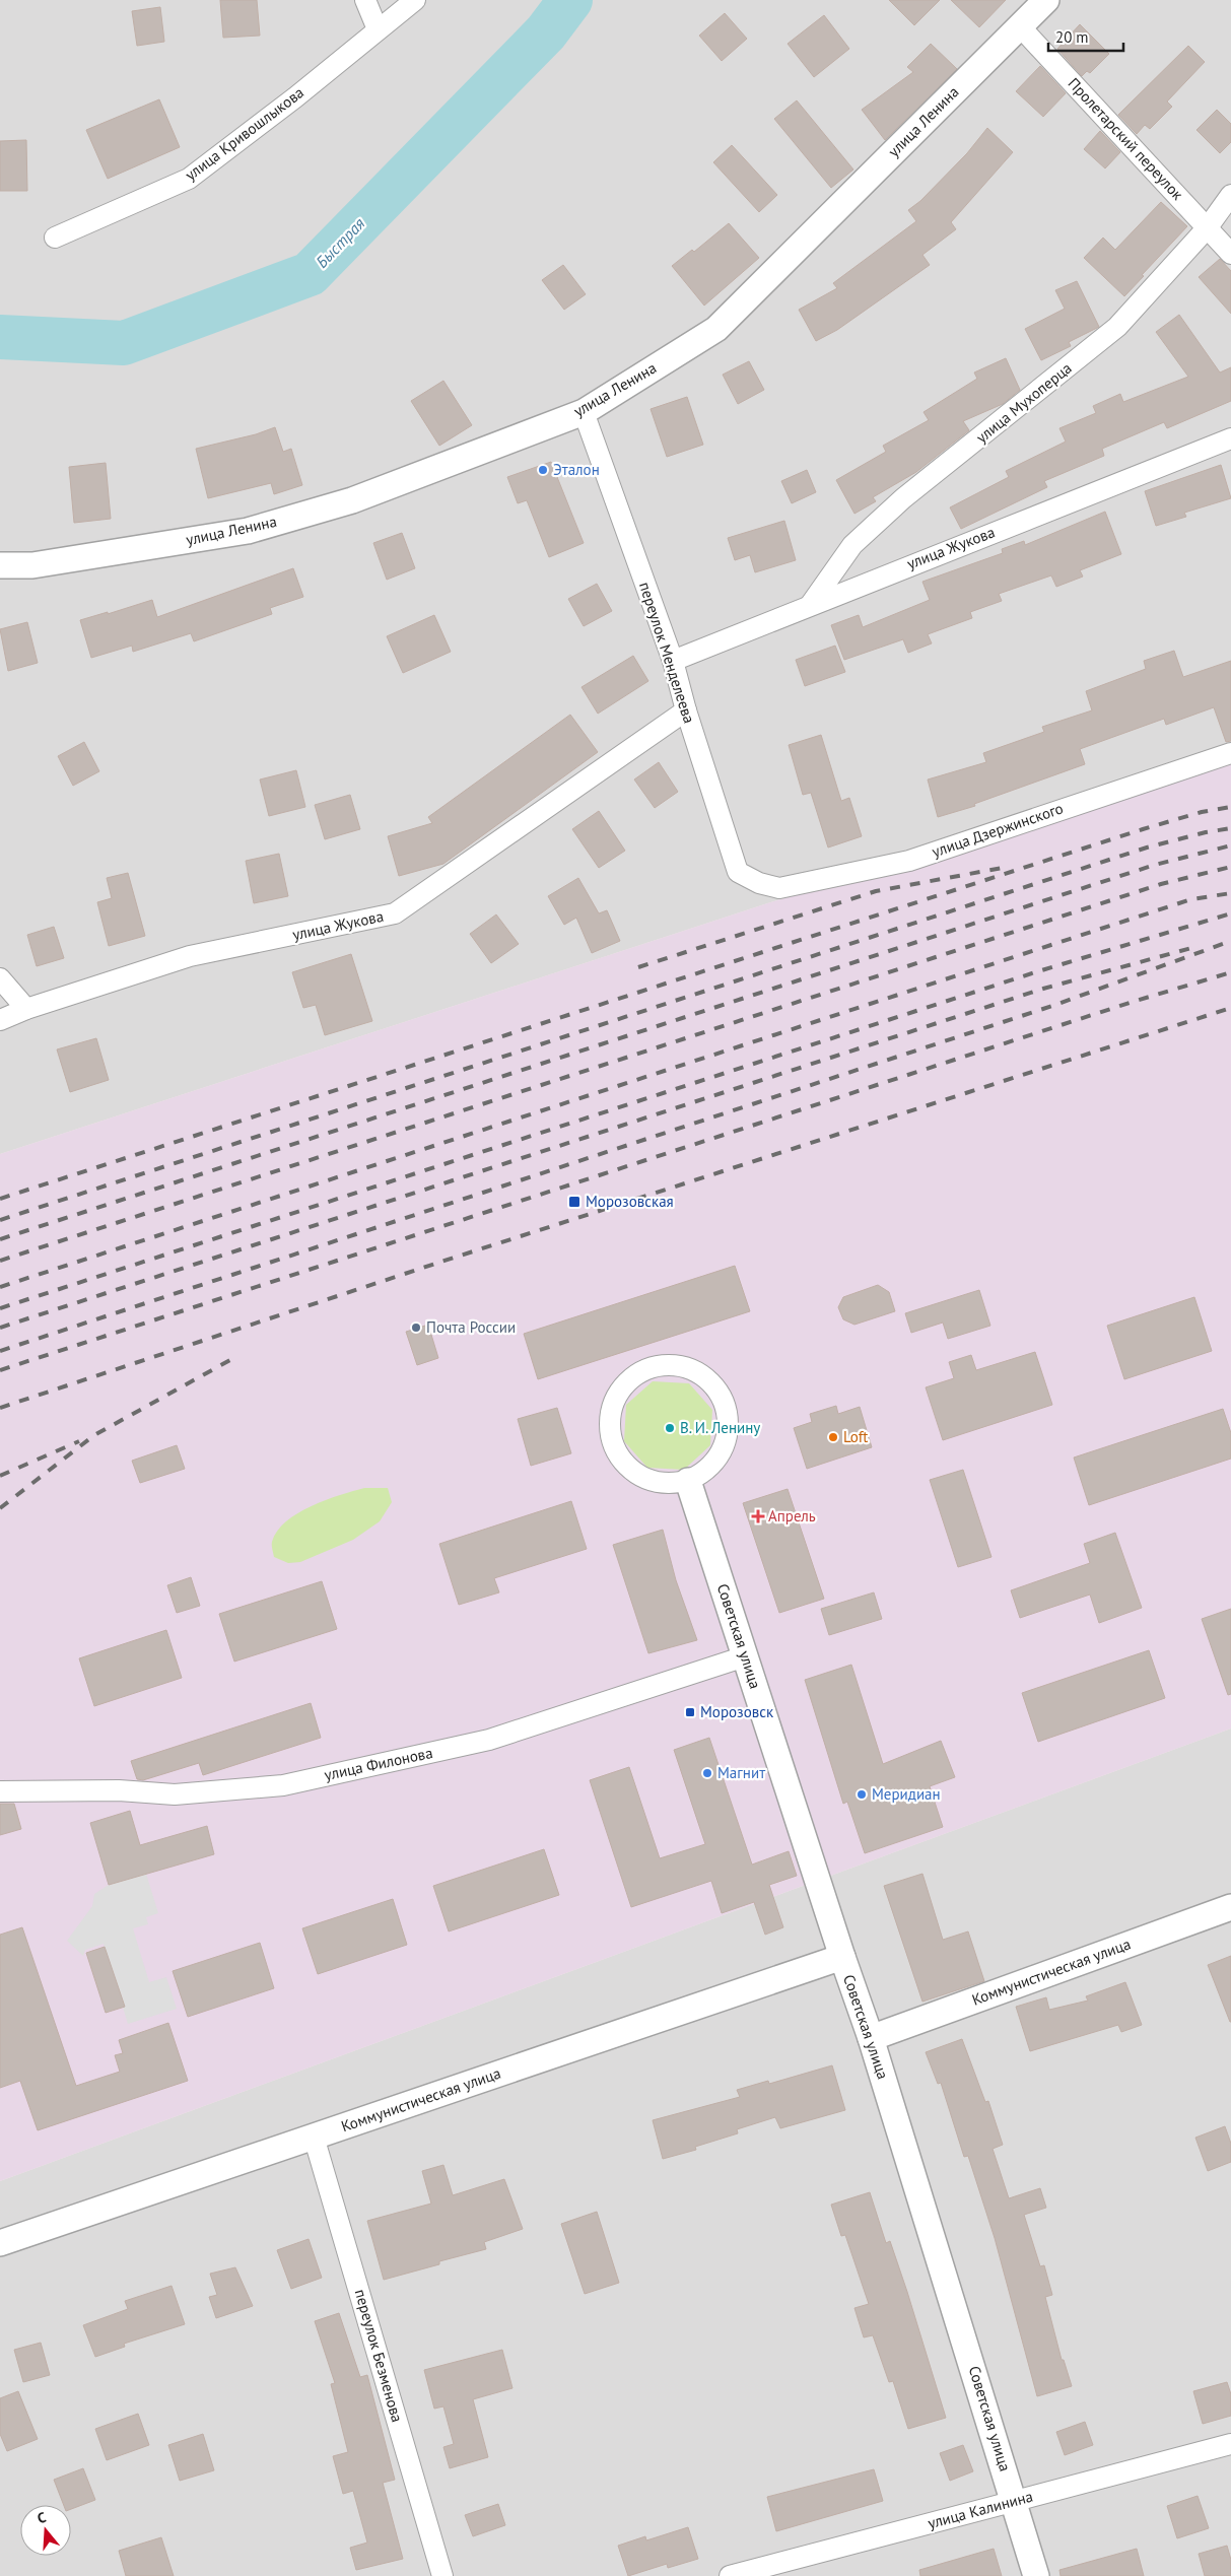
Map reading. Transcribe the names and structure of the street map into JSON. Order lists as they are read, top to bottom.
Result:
{
  "streets": {
    "street": [
      "улица Ленина",
      "улица Кривошлыкова",
      "Пролетарский переулок",
      "улица Мухоперца",
      "улица Жукова",
      "переулок Менделеева",
      "улица Дзержинского",
      "Советская улица",
      "улица Филонова",
      "Коммунистическая улица",
      "переулок Безменова",
      "улица Калинина"
    ]
  },
  "crossings": [
    ["улица Ленина", "Пролетарский переулок"],
    ["улица Ленина", "переулок Менделеева"],
    ["Пролетарский переулок", "улица Мухоперца"],
    ["улица Мухоперца", "улица Жукова"],
    ["улица Жукова", "переулок Менделеева"],
    ["переулок Менделеева", "улица Дзержинского"],
    ["Советская улица", "улица Филонова"],
    ["Советская улица", "Коммунистическая улица"],
    ["Советская улица", "улица Калинина"],
    ["Коммунистическая улица", "переулок Безменова"]
  ],
  "water": ["Быстрая"],
  "places": {
    "other": [
      "Эталон",
      "Почта России",
      "В. И. Ленину",
      "Loft",
      "Магнит",
      "Меридиан"
    ],
    "transit": ["Морозовская", "Морозовск"],
    "health": ["Апрель"]
  },
  "scale_bar": "20 m",
  "north": "top"
}
